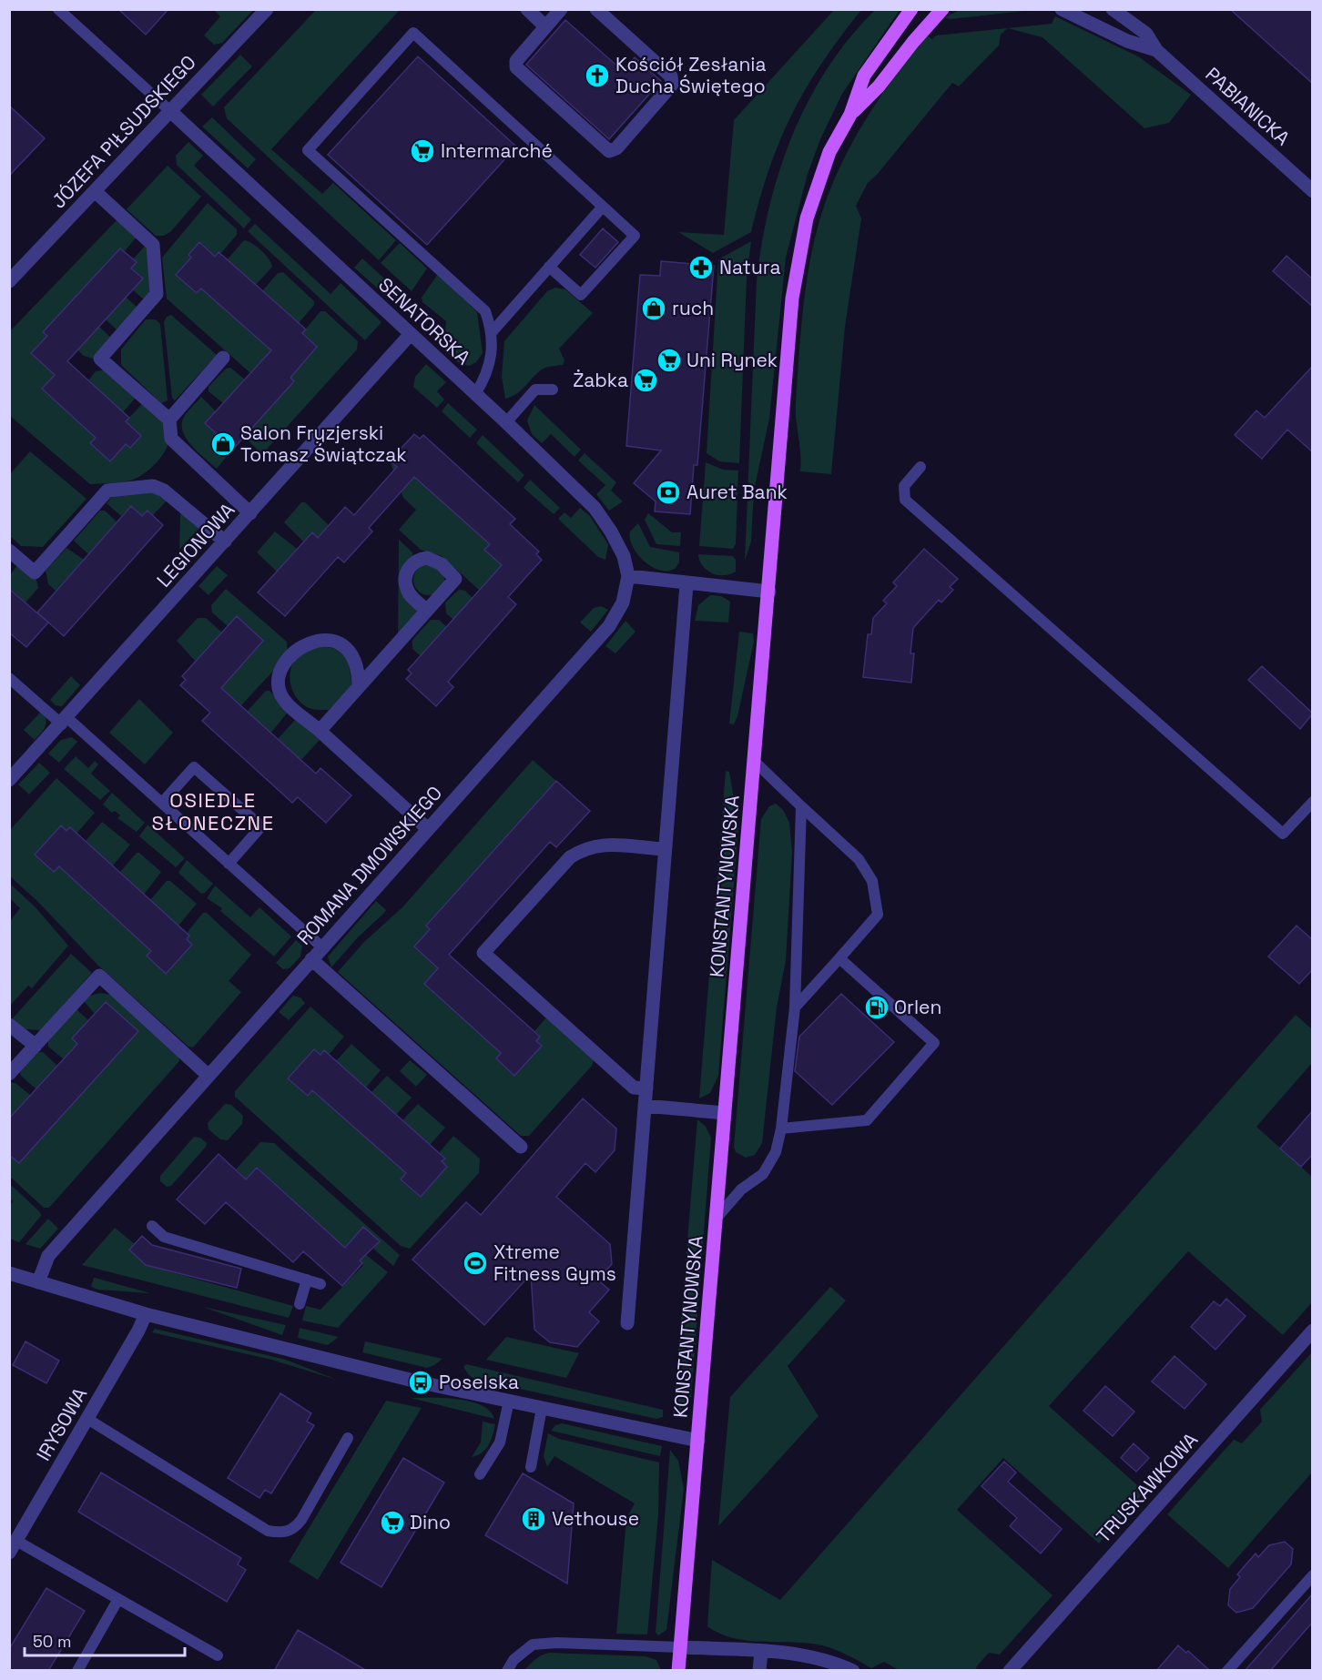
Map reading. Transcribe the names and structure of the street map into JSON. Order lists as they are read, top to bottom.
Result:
{
  "streets": {
    "main road": ["KONSTANTYNOWSKA"],
    "street": [
      "PABIANICKA",
      "JÓZEFA PIŁSUDSKIEGO",
      "SENATORSKA",
      "LEGIONOWA",
      "ROMANA DMOWSKIEGO",
      "IRYSOWA",
      "TRUSKAWKOWA"
    ]
  },
  "crossings": [
    ["JÓZEFA PIŁSUDSKIEGO", "SENATORSKA"],
    ["SENATORSKA", "LEGIONOWA"],
    ["SENATORSKA", "ROMANA DMOWSKIEGO"]
  ],
  "districts": ["OSIEDLE SŁONECZNE"],
  "places": {
    "church": ["Kościół Zesłania Ducha Świętego"],
    "supermarket": [
      "Intermarché",
      "Uni Rynek",
      "Żabka",
      "Dino"
    ],
    "pharmacy": ["Natura"],
    "shop": ["ruch", "Salon Fryzjerski Tomasz Świątczak"],
    "bank": ["Auret Bank"],
    "fuel station": ["Orlen"],
    "sports": ["Xtreme Fitness Gyms"],
    "bus stop": ["Poselska"],
    "building": ["Vethouse"]
  },
  "scale_bar": "50 m"
}
